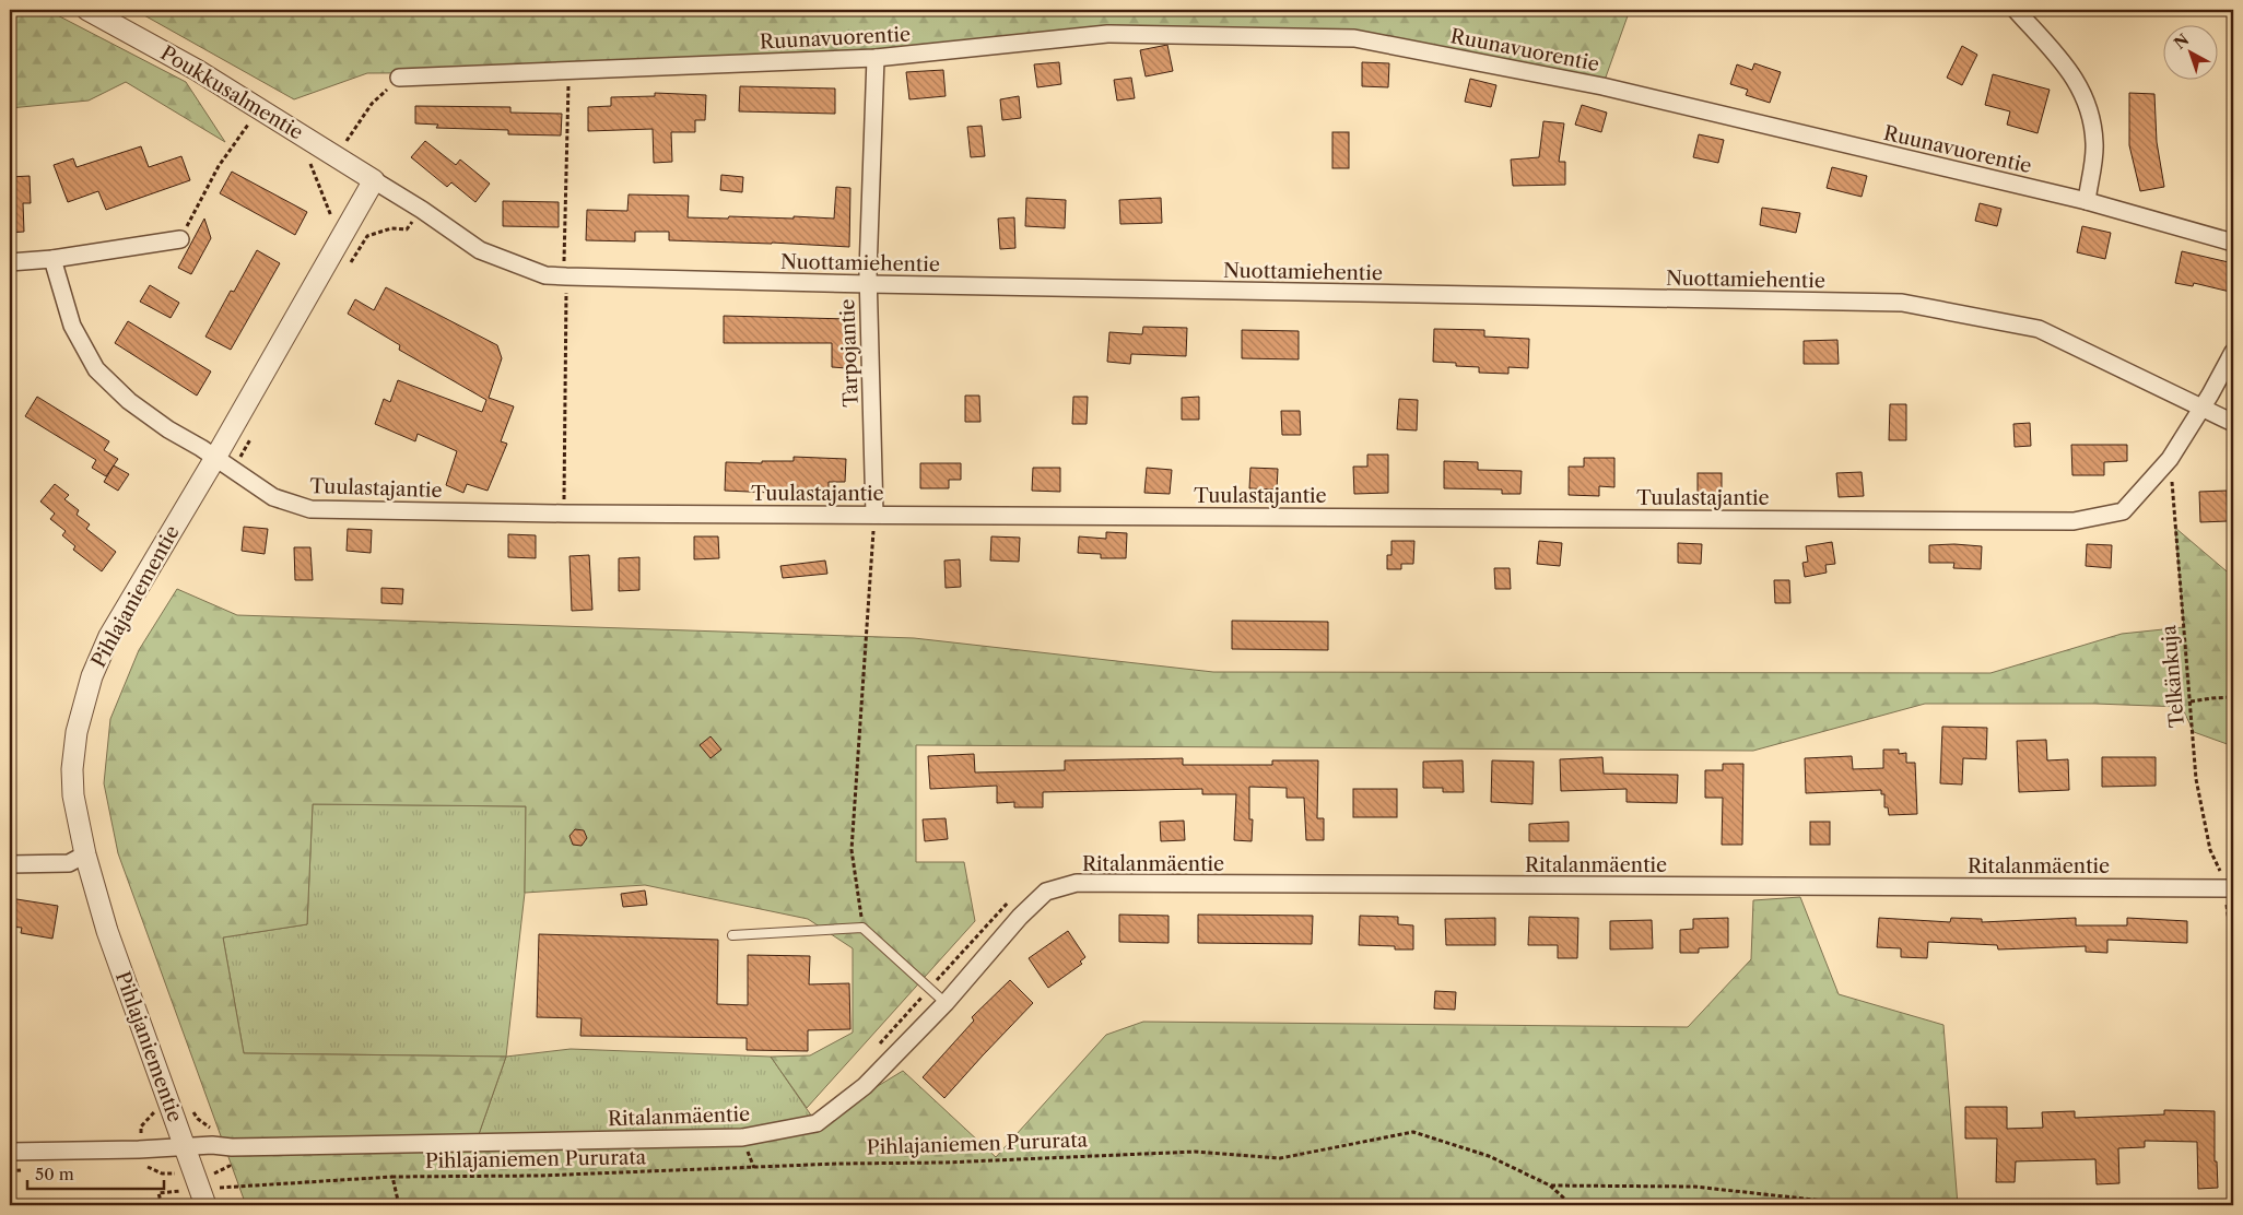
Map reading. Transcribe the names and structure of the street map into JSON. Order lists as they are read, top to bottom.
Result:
{
  "streets": {
    "street": [
      "Ruunavuorentie",
      "Poukkusalmentie",
      "Nuottamiehentie",
      "Tarpojantie",
      "Tuulastajantie",
      "Pihlajaniementie",
      "Ritalanmäentie"
    ],
    "path": ["Telkänkuja", "Pihlajaniemen Pururata"]
  },
  "crossings": [
    ["Ruunavuorentie", "Tarpojantie"],
    ["Poukkusalmentie", "Nuottamiehentie"],
    ["Poukkusalmentie", "Pihlajaniementie"],
    ["Nuottamiehentie", "Tarpojantie"],
    ["Nuottamiehentie", "Tuulastajantie"],
    ["Nuottamiehentie", "Pihlajaniementie"],
    ["Tarpojantie", "Tuulastajantie"],
    ["Tuulastajantie", "Pihlajaniementie"],
    ["Tuulastajantie", "Telkänkuja"],
    ["Pihlajaniementie", "Ritalanmäentie"],
    ["Pihlajaniementie", "Pihlajaniemen Pururata"],
    ["Telkänkuja", "Ritalanmäentie"]
  ],
  "scale_bar": "50 m",
  "north": "top left"
}
